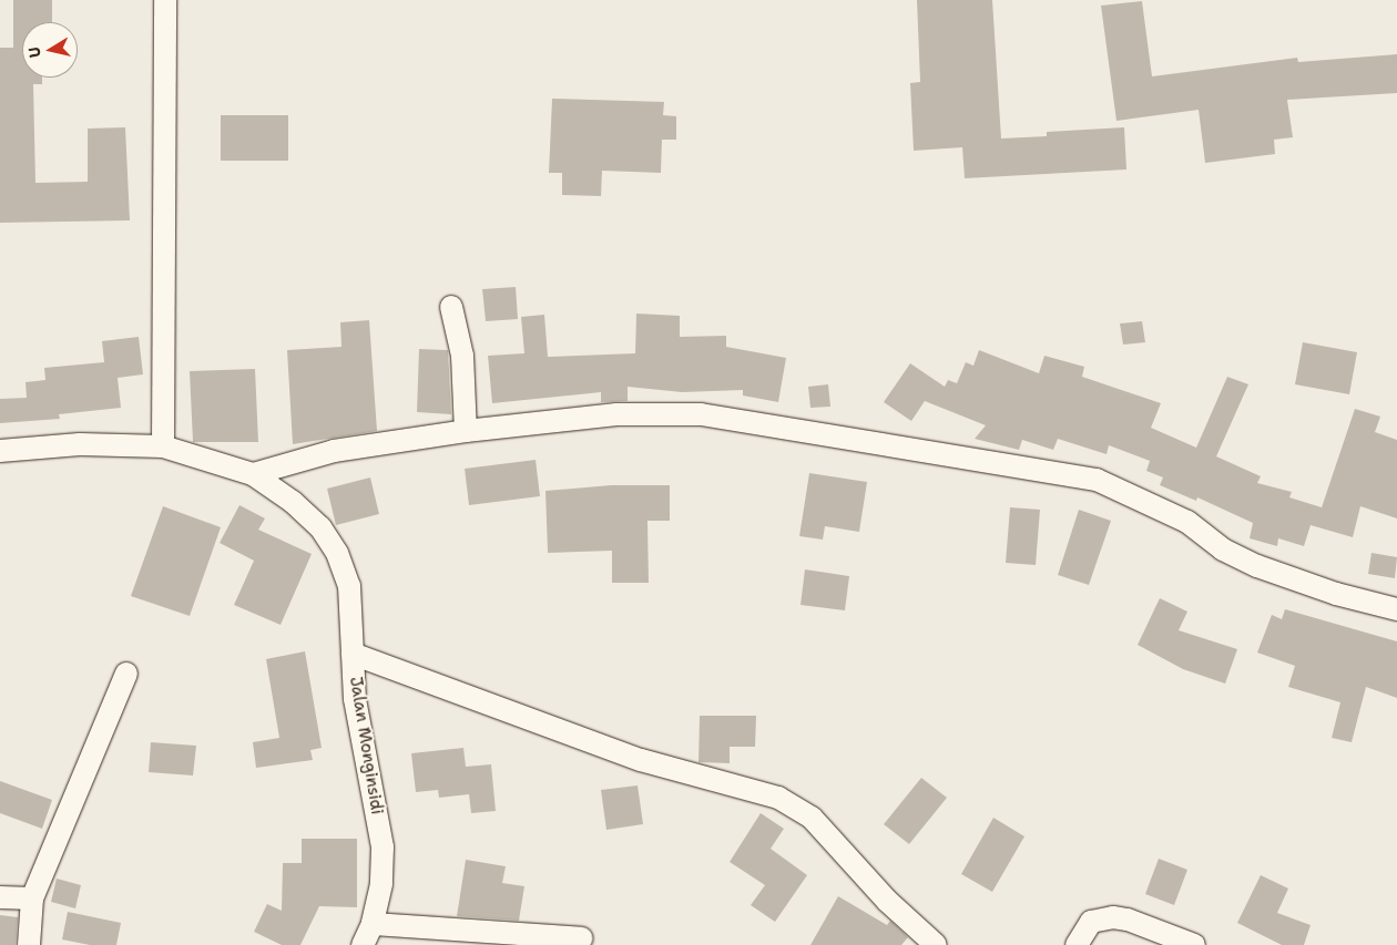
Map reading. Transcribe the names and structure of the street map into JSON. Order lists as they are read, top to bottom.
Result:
{
  "streets": {
    "street": ["Jalan Monginsidi"]
  },
  "north": "left"
}
